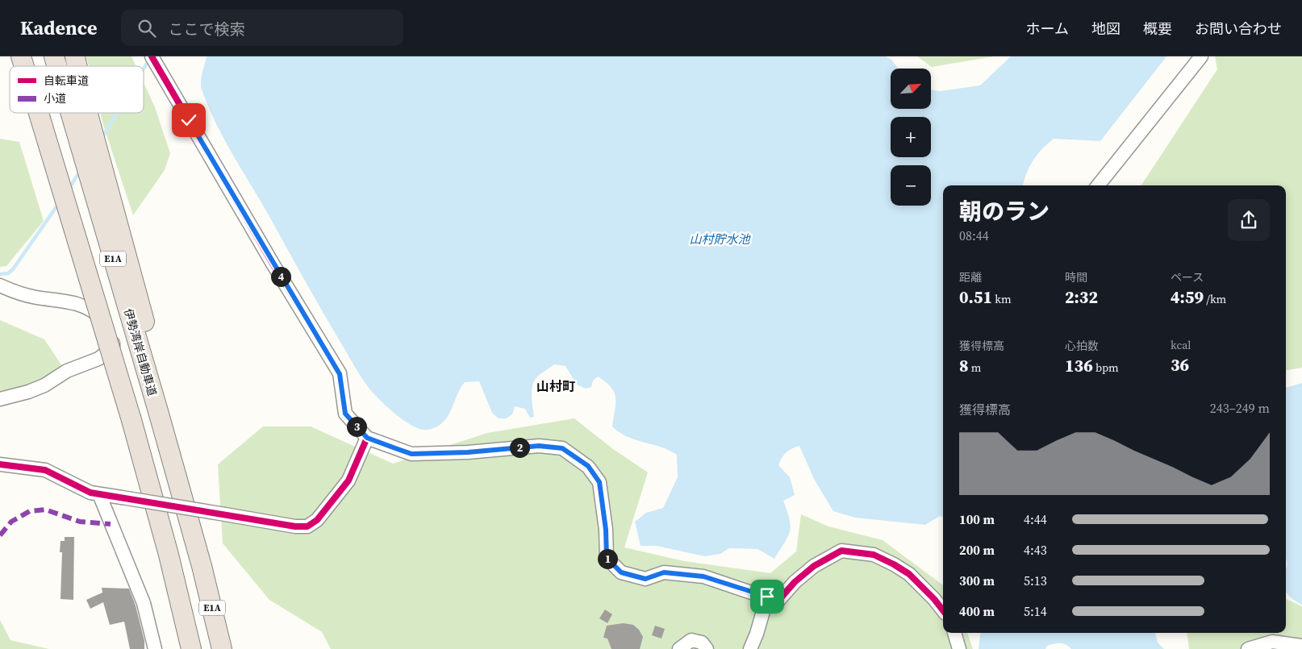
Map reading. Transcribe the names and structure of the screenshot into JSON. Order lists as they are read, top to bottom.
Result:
{
  "streets": {
    "highway": ["E1A", "伊勢湾岸自動車道"]
  },
  "districts": ["山村町"],
  "water": ["山村貯水池"],
  "legend": ["自転車道", "小道"],
  "north": "top right",
  "page": {
    "header": "Kadence",
    "search": "ここで検索",
    "nav": [
      "ホーム",
      "地図",
      "概要",
      "お問い合わせ"
    ],
    "map_buttons": ["+", "−"],
    "heading": ["朝のラン", "08:44"],
    "stats": [
      ["距離", "0.51 km"],
      ["時間", "2:32"],
      ["ペース", "4:59 /km"],
      ["獲得標高", "8 m"],
      ["心拍数", "136 bpm"],
      ["kcal", "36"]
    ],
    "pins": [
      "4",
      "3",
      "2",
      "1"
    ],
    "chart": ["獲得標高", "243–249 m"],
    "list": [
      {
        "name": "100 m",
        "note": "4:44"
      },
      {
        "name": "200 m",
        "note": "4:43"
      },
      {
        "name": "300 m",
        "note": "5:13"
      },
      {
        "name": "400 m",
        "note": "5:14"
      }
    ]
  }
}
